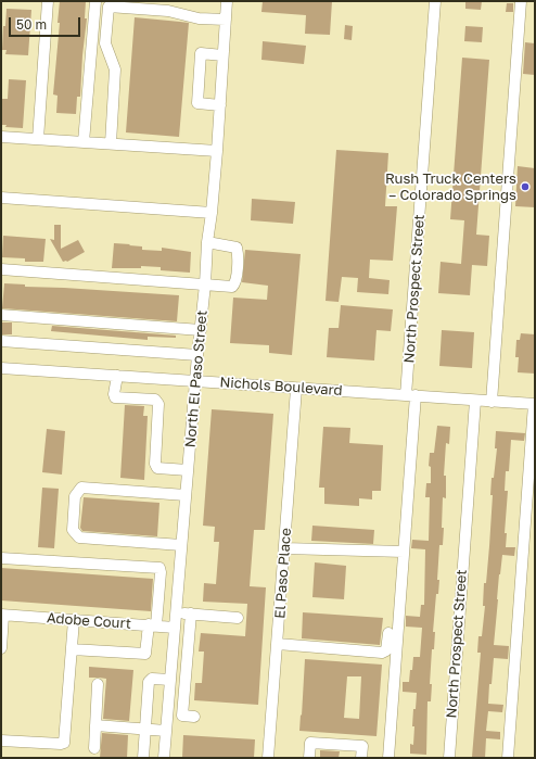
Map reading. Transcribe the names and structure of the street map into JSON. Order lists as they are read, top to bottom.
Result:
{
  "streets": {
    "street": [
      "North Prospect Street",
      "North El Paso Street",
      "Nichols Boulevard",
      "El Paso Place",
      "Adobe Court"
    ]
  },
  "crossings": [
    ["North Prospect Street", "Nichols Boulevard"],
    ["North El Paso Street", "Nichols Boulevard"],
    ["North El Paso Street", "Adobe Court"],
    ["Nichols Boulevard", "El Paso Place"]
  ],
  "places": ["Rush Truck Centers – Colorado Springs"],
  "scale_bar": "50 m"
}
